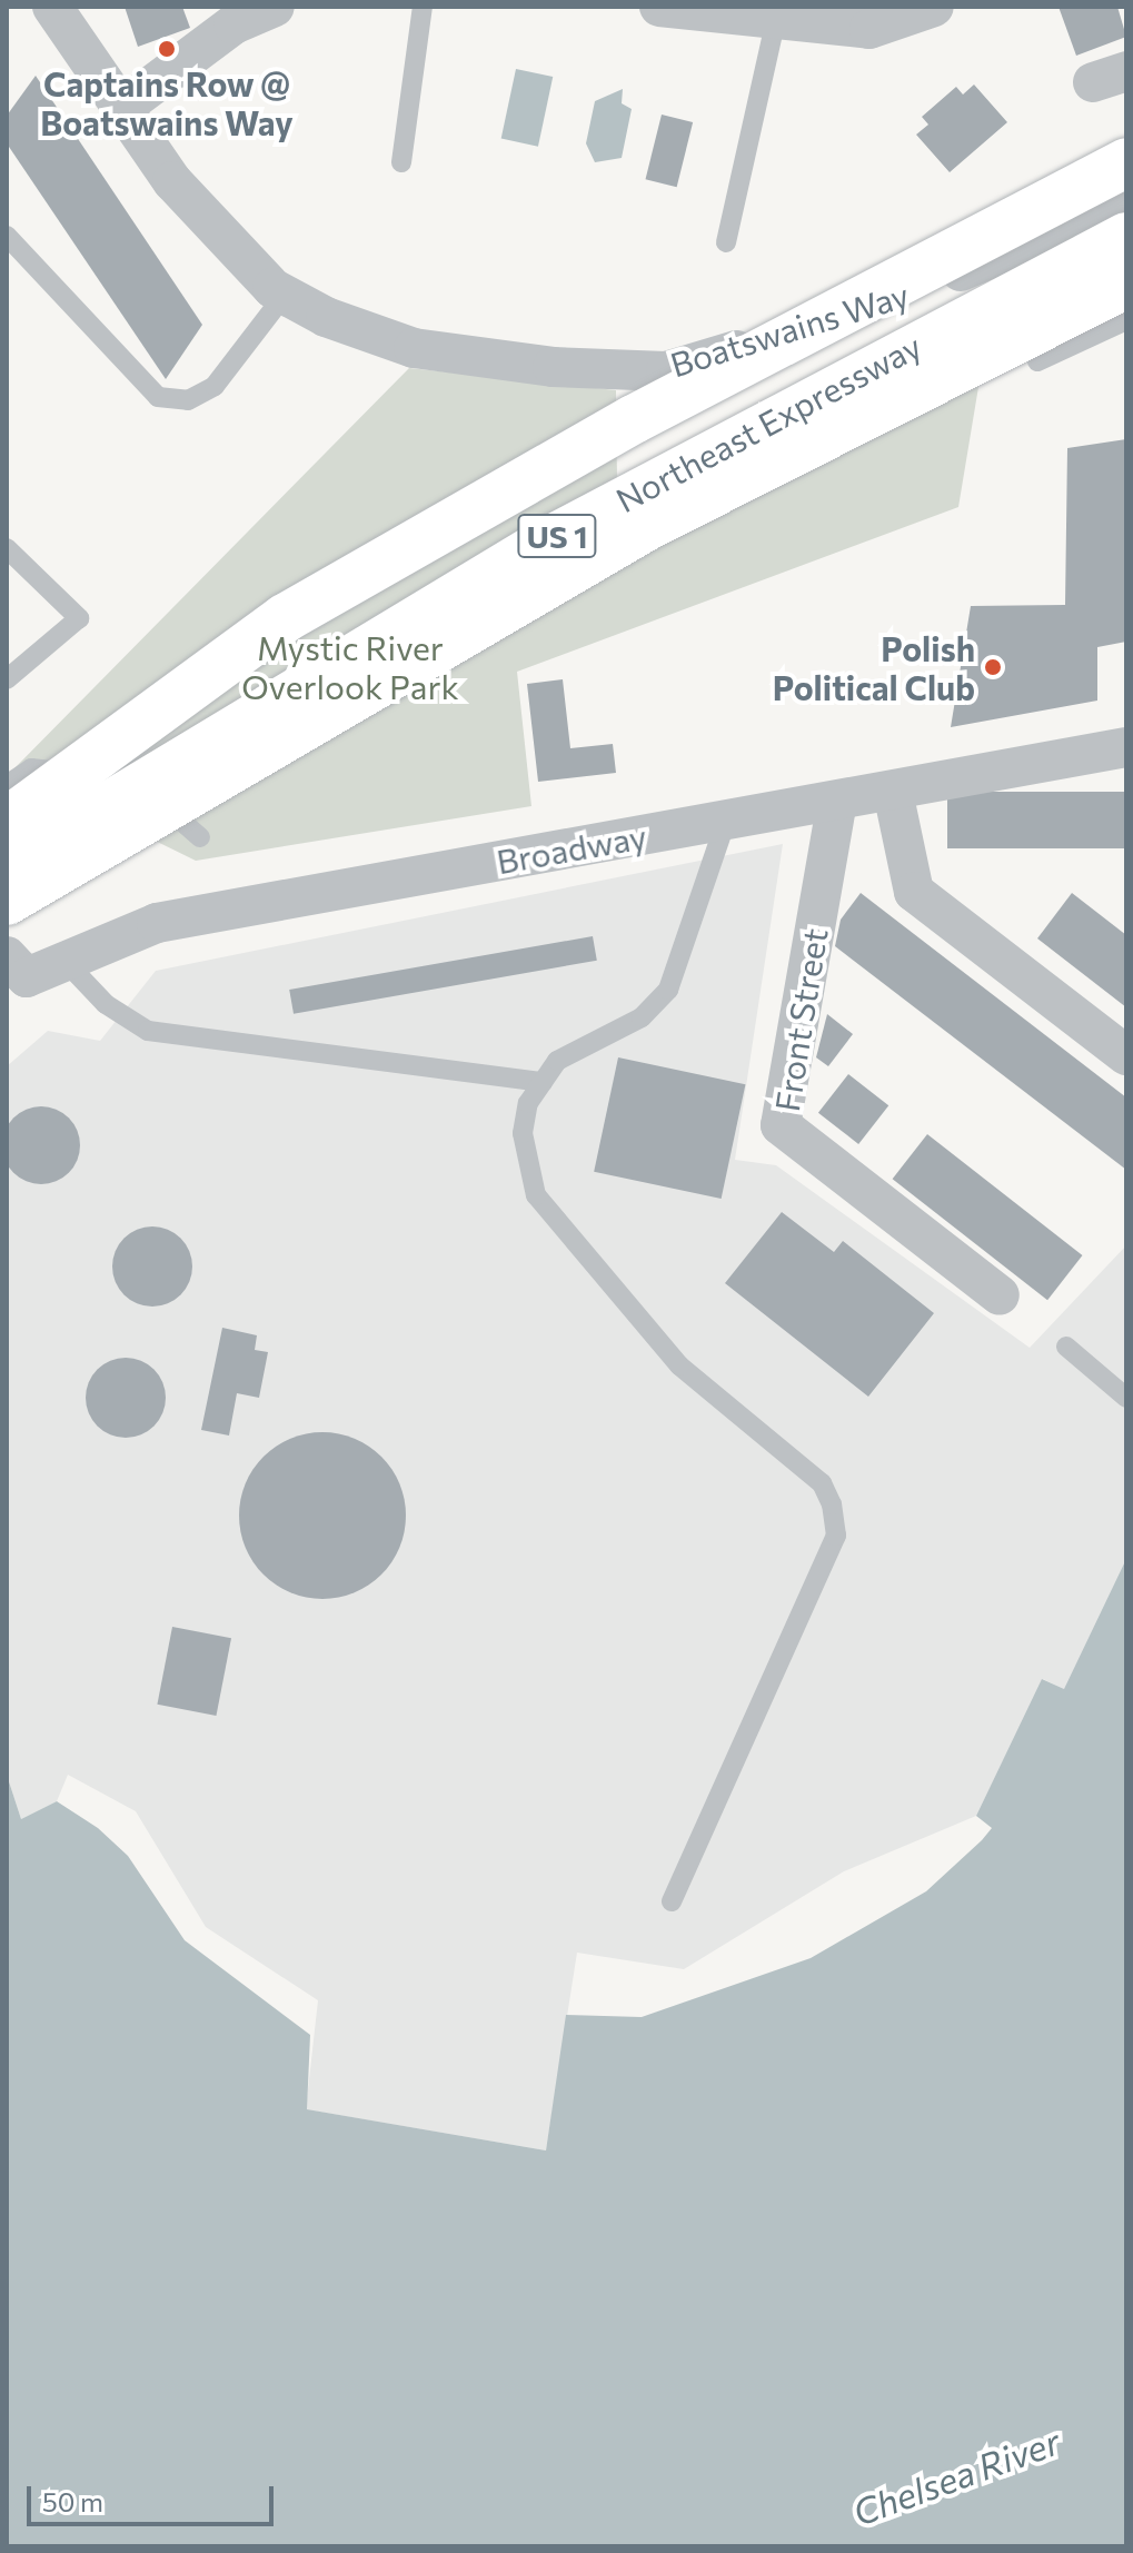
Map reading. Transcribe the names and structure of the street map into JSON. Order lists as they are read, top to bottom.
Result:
{
  "streets": {
    "highway": ["Northeast Expressway", "US 1"],
    "street": ["Boatswains Way", "Broadway", "Front Street"]
  },
  "crossings": [
    ["Broadway", "Front Street"]
  ],
  "water": ["Chelsea River"],
  "parks": ["Mystic River Overlook Park"],
  "places": ["Captains Row @ Boatswains Way", "Polish Political Club"],
  "scale_bar": "50 m"
}
